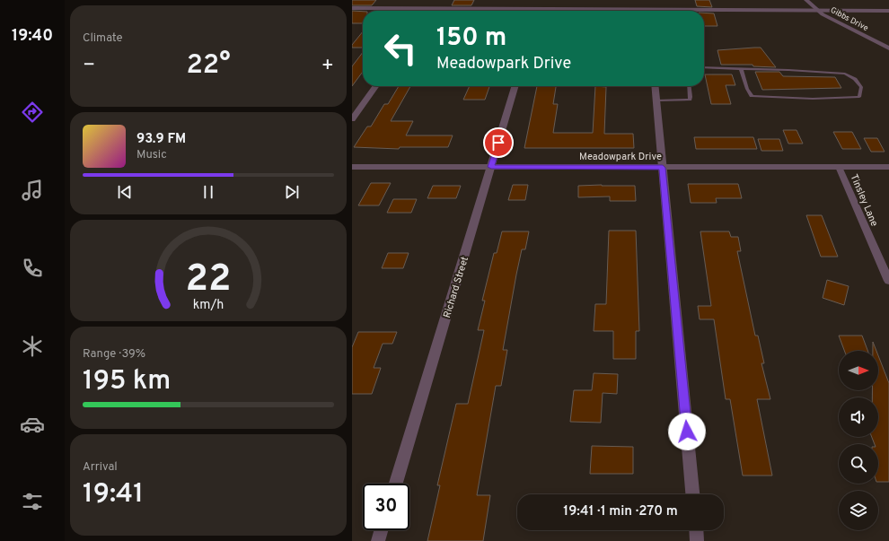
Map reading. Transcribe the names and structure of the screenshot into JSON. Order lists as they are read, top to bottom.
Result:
{
  "streets": {
    "street": [
      "Gibbs Drive",
      "Meadowpark Drive",
      "Tinsley Lane",
      "Richard Street"
    ]
  },
  "crossings": [
    ["Meadowpark Drive", "Tinsley Lane"],
    ["Meadowpark Drive", "Richard Street"]
  ],
  "north": "right",
  "page": {
    "tabs": "19:40",
    "tile": [
      "Climate",
      ["Range · 39%", "195 km"],
      ["Arrival", "19:41"]
    ],
    "turn": ["150 m", "Meadowpark Drive"],
    "heat": ["−", "22°", "+"],
    "song": ["93.9 FM", "Music"],
    "limit": "30",
    "trip": "19:41 · 1 min · 270 m",
    "gauge": ["22", "km/h"]
  }
}
